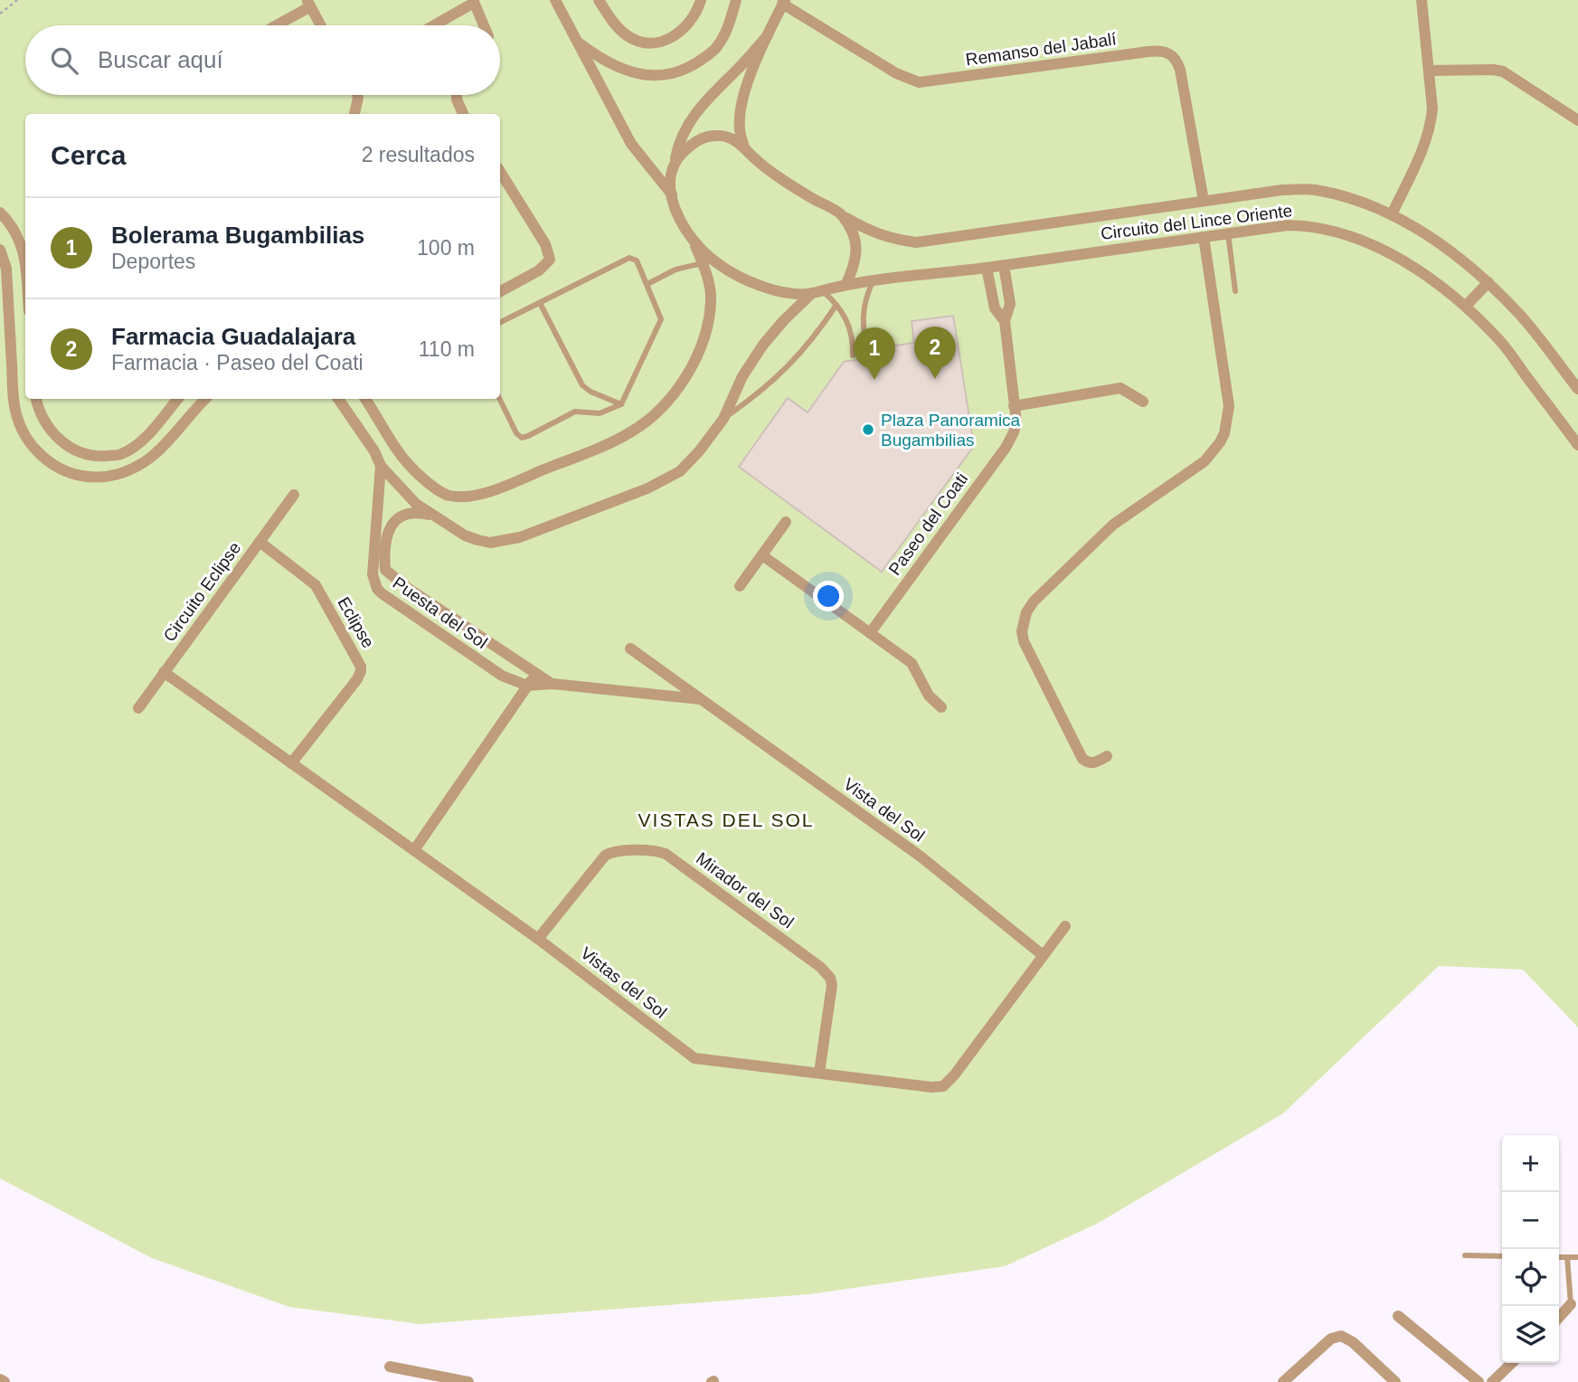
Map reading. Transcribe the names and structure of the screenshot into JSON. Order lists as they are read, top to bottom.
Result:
{
  "streets": {
    "street": [
      "Remanso del Jabalí",
      "Circuito del Lince Oriente",
      "Paseo del Coati",
      "Circuito Eclipse",
      "Puesta del Sol",
      "Eclipse",
      "Vista del Sol",
      "Mirador del Sol",
      "Vistas del Sol"
    ]
  },
  "crossings": [
    ["Remanso del Jabalí", "Circuito del Lince Oriente"],
    ["Circuito del Lince Oriente", "Paseo del Coati"],
    ["Circuito Eclipse", "Eclipse"],
    ["Circuito Eclipse", "Vistas del Sol"],
    ["Puesta del Sol", "Vista del Sol"],
    ["Eclipse", "Vistas del Sol"],
    ["Vista del Sol", "Vistas del Sol"],
    ["Mirador del Sol", "Vistas del Sol"]
  ],
  "districts": ["VISTAS DEL SOL"],
  "places": ["Plaza Panoramica Bugambilias"],
  "page": {
    "search": "Buscar aquí",
    "heading": ["Cerca", "2 resultados"],
    "list": [
      {
        "mark": "1",
        "name": "Bolerama Bugambilias",
        "note": "Deportes",
        "value": "100 m"
      },
      {
        "mark": "2",
        "name": "Farmacia Guadalajara",
        "note": "Farmacia · Paseo del Coati",
        "value": "110 m"
      }
    ],
    "pins": ["2", "1"],
    "map_buttons": ["+", "−"]
  }
}
